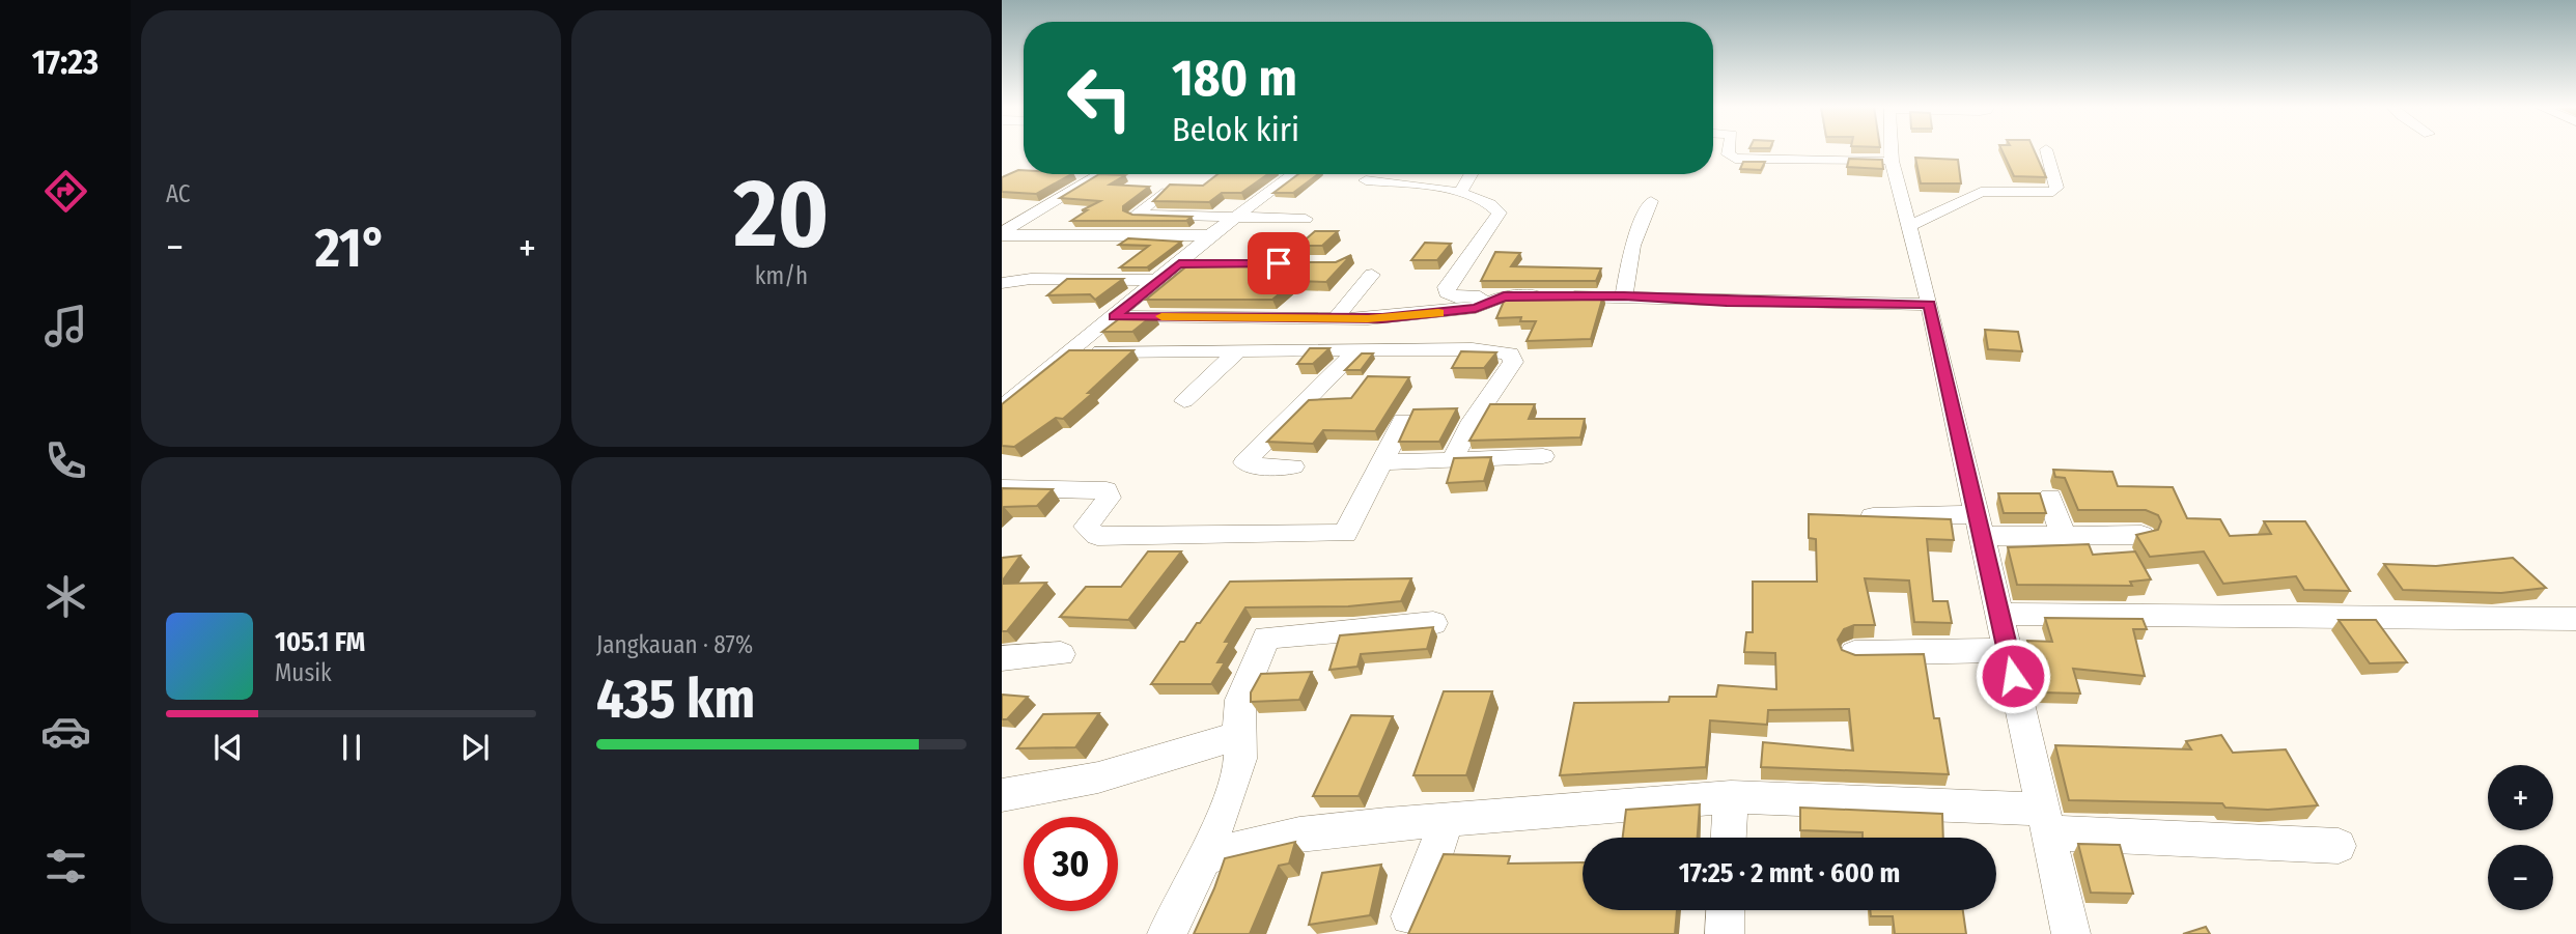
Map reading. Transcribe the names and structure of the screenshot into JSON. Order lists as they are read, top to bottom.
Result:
{
  "page": {
    "tabs": "17:23",
    "tile": [
      "AC",
      ["20", "km/h"],
      ["Jangkauan · 87%", "435 km"]
    ],
    "turn": ["180 m", "Belok kiri"],
    "heat": ["−", "21°", "+"],
    "song": ["105.1 FM", "Musik"],
    "map_buttons": ["+", "−"],
    "limit": "30",
    "trip": "17:25 · 2 mnt · 600 m"
  }
}
